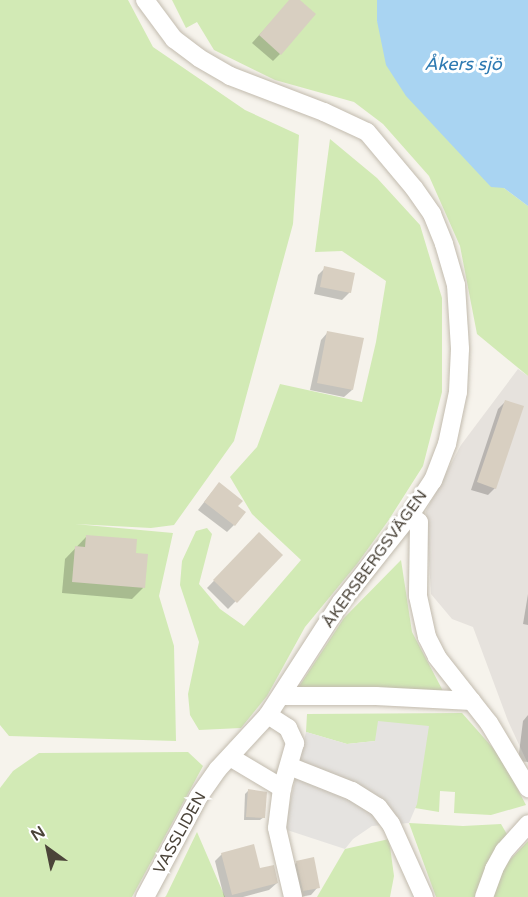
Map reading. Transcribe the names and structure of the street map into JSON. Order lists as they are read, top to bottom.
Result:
{
  "streets": {
    "street": ["ÅKERSBERGSVÄGEN", "VASSLIDEN"]
  },
  "crossings": [
    ["ÅKERSBERGSVÄGEN", "VASSLIDEN"]
  ],
  "water": ["Åkers sjö"],
  "north": "top left"
}
